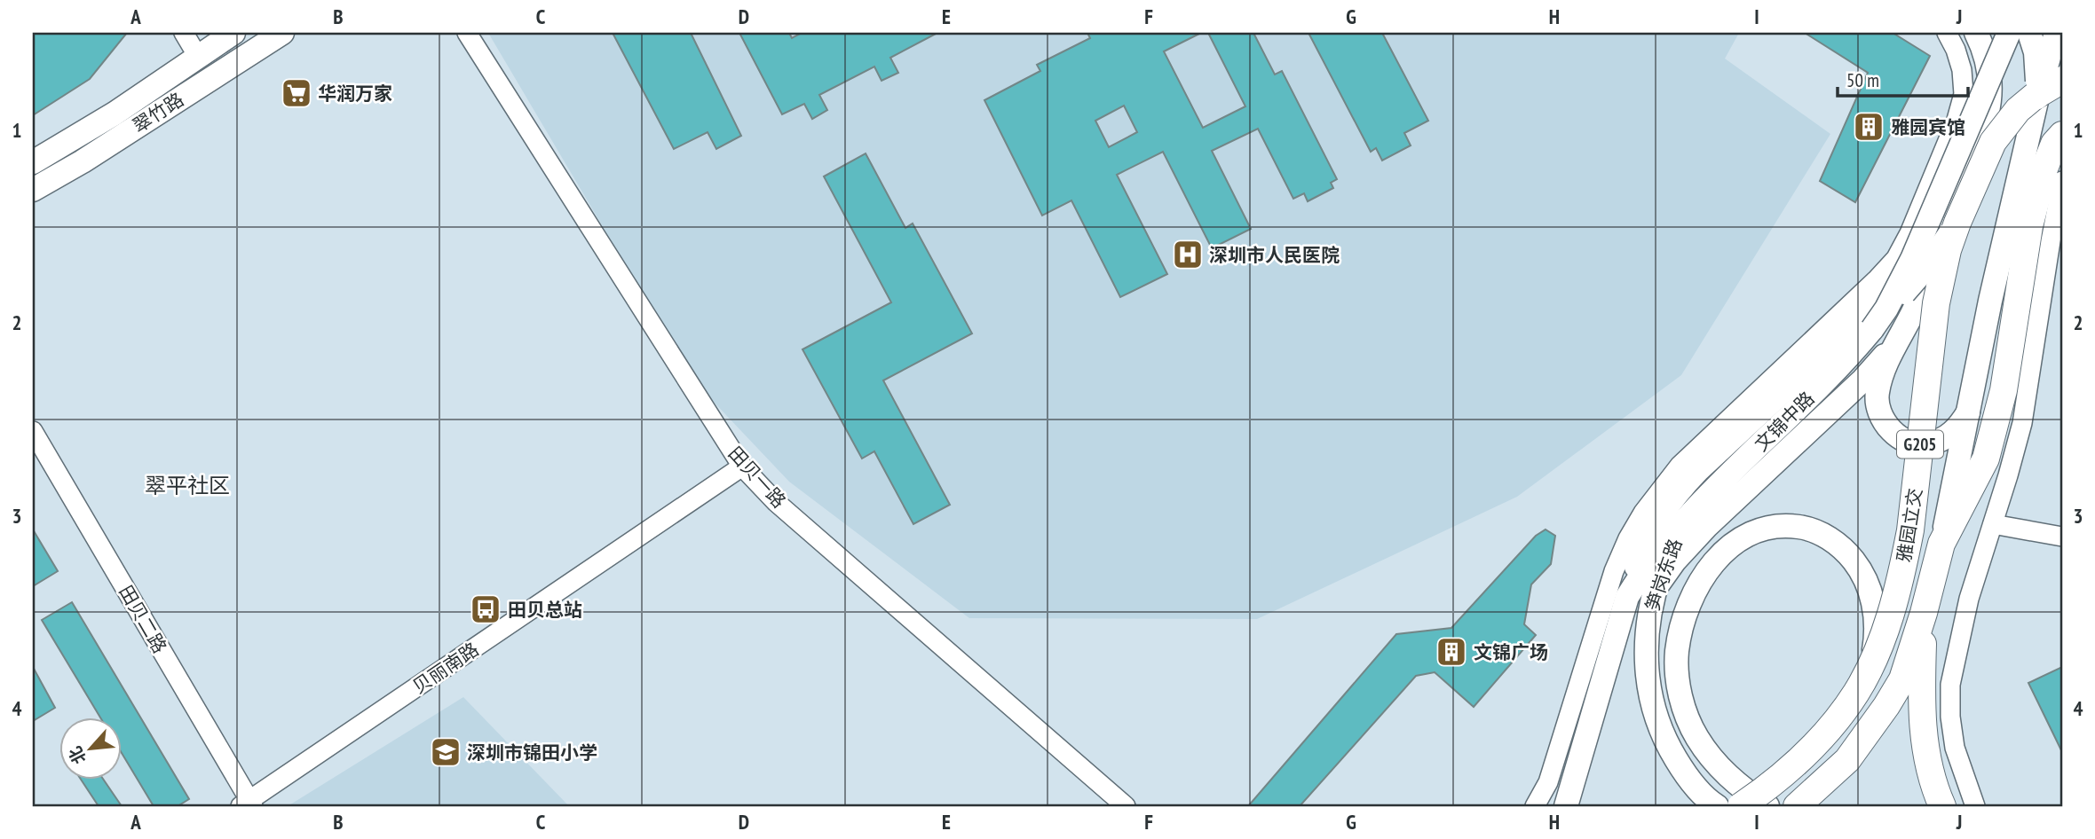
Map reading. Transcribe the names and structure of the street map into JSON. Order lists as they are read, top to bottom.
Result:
{
  "streets": {
    "highway": ["G205", "雅园立交"],
    "main road": ["翠竹路", "文锦中路", "笋岗东路"],
    "street": ["田贝一路", "田贝二路", "贝丽南路"]
  },
  "crossings": [
    ["文锦中路", "笋岗东路"],
    ["田贝一路", "贝丽南路"],
    ["雅园立交", "笋岗东路"],
    ["田贝二路", "贝丽南路"]
  ],
  "districts": ["翠平社区"],
  "places": {
    "supermarket": ["华润万家"],
    "building": ["雅园宾馆", "文锦广场"],
    "hospital": ["深圳市人民医院"],
    "bus stop": ["田贝总站"],
    "school or university": ["深圳市锦田小学"]
  },
  "scale_bar": "50 m",
  "north": "bottom left",
  "grid": {
    "columns": [
      "A",
      "B",
      "C",
      "D",
      "E",
      "F",
      "G",
      "H",
      "I",
      "J"
    ],
    "rows": [
      "1",
      "2",
      "3",
      "4"
    ]
  }
}
